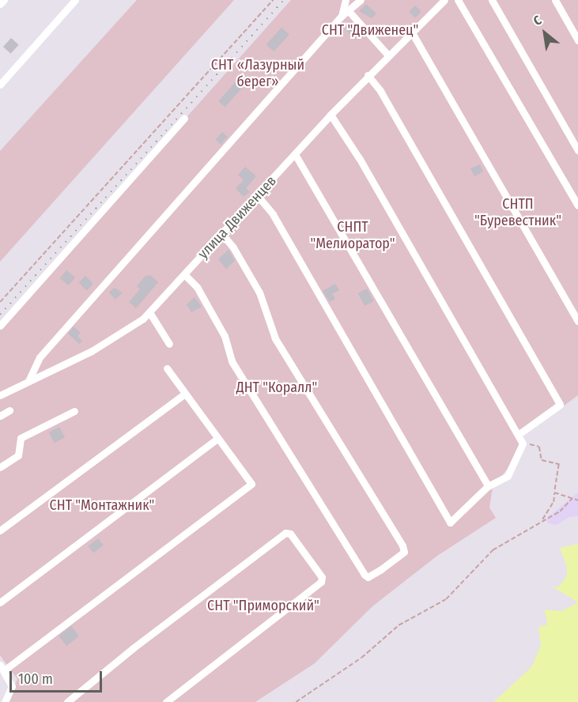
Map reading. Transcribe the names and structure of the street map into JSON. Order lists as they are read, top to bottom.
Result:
{
  "streets": {
    "street": ["улица Движенцев"]
  },
  "parks": [
    "СНТ \"Движенец\"",
    "СНТ «Лазурный берег»",
    "СНТП \"Буревестник\"",
    "СНПТ \"Мелиоратор\"",
    "ДНТ \"Коралл\"",
    "СНТ \"Монтажник\"",
    "СНТ \"Приморский\""
  ],
  "scale_bar": "100 m",
  "north": "top left"
}
